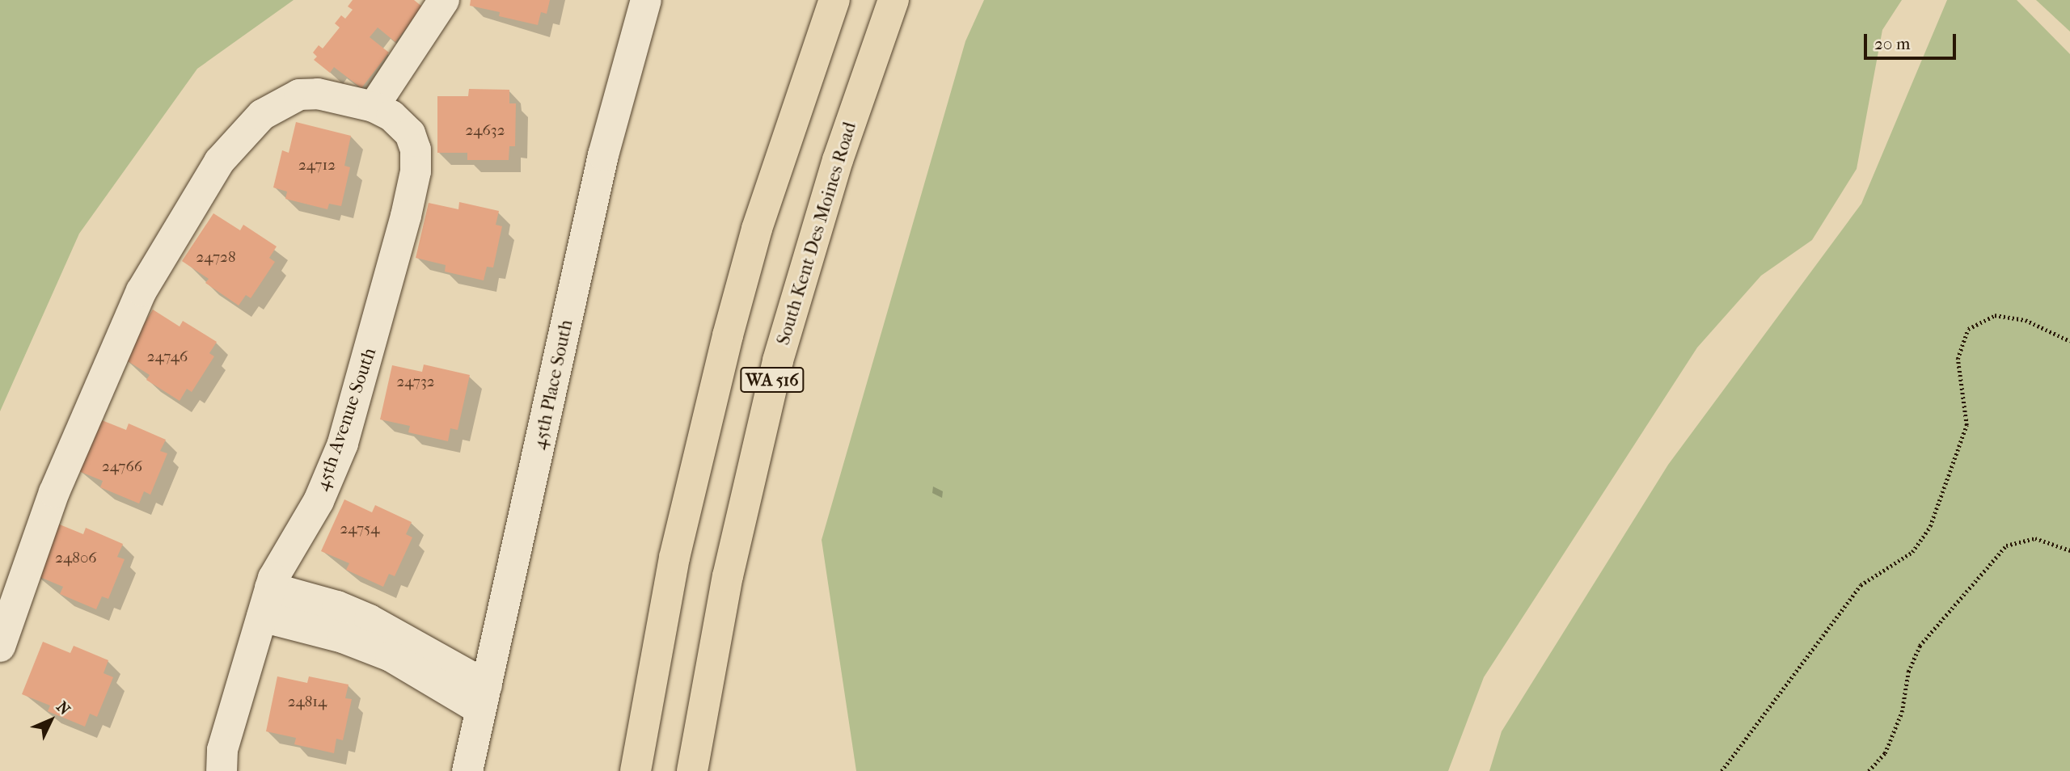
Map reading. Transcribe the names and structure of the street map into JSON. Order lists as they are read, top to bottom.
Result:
{
  "streets": {
    "highway": ["South Kent Des Moines Road", "WA 516"],
    "street": ["45th Place South", "45th Avenue South"]
  },
  "house_numbers": [
    "24632",
    "24712",
    "24728",
    "24746",
    "24732",
    "24766",
    "24754",
    "24806",
    "24814"
  ],
  "scale_bar": "20 m",
  "north": "top right"
}
